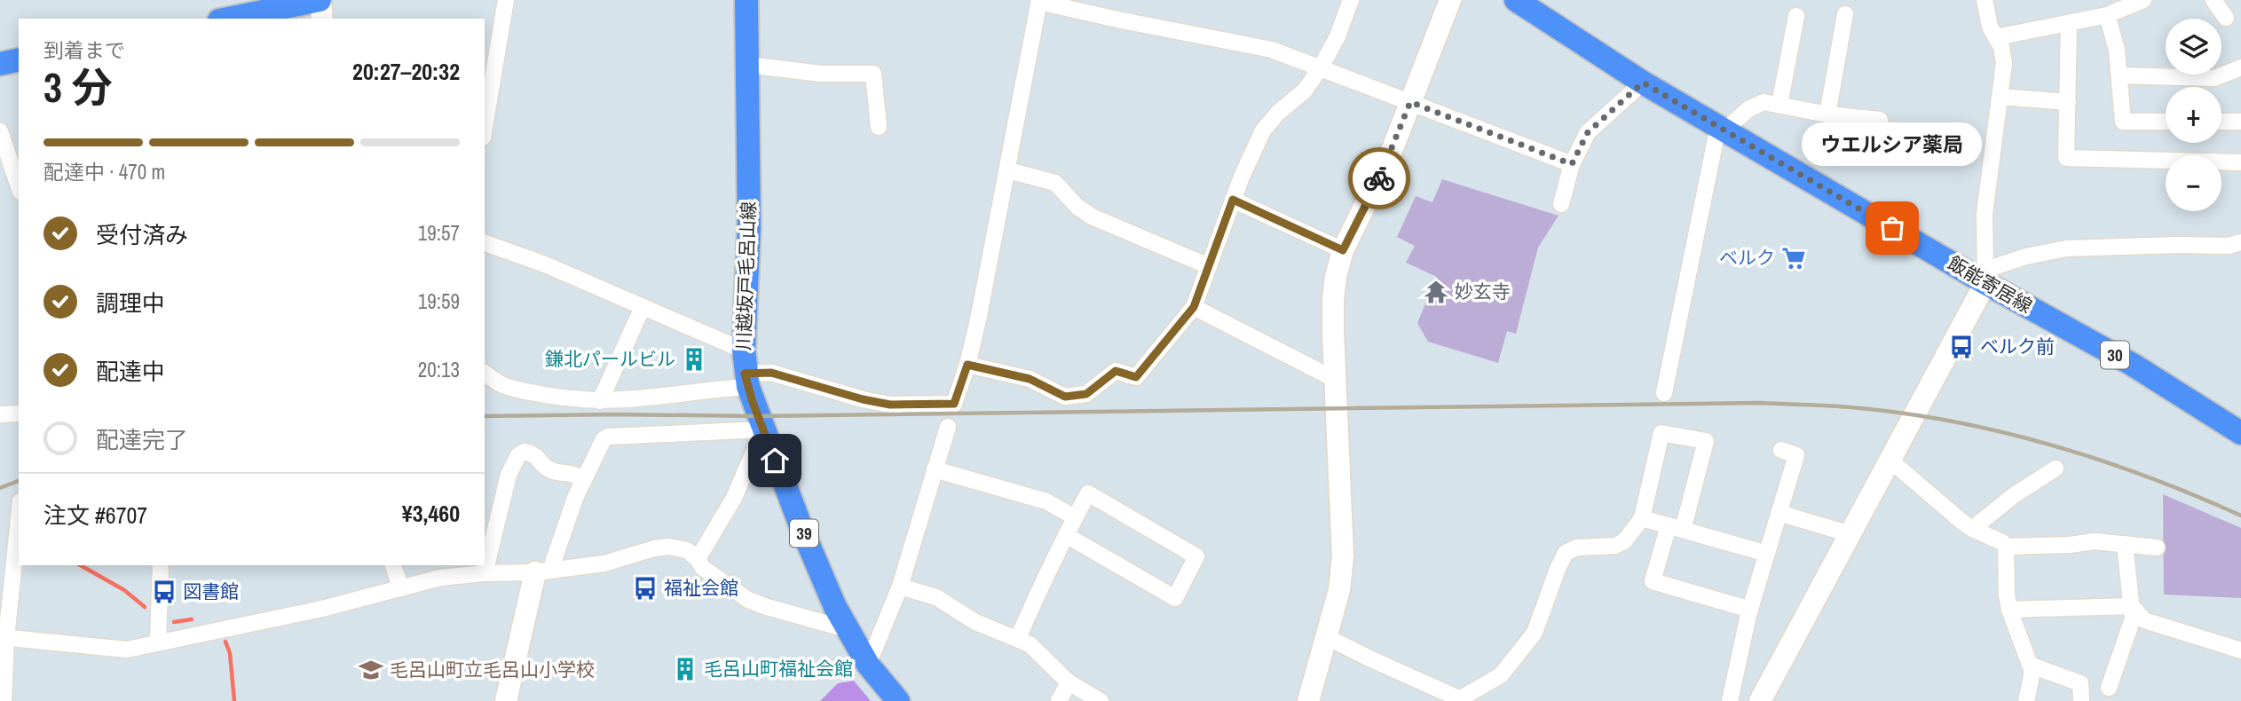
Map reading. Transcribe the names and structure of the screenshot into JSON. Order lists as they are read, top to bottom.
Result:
{
  "streets": {
    "main road": [
      "川越坂戸毛呂山線",
      "飯能寄居線",
      "30",
      "39"
    ]
  },
  "places": {
    "other": ["ウエルシア薬局"],
    "supermarket": ["ベルク"],
    "temple": ["妙玄寺"],
    "bus stop": ["ベルク前", "福祉会館", "図書館"],
    "building": ["鎌北パールビル", "毛呂山町福祉会館"],
    "school or university": ["毛呂山町立毛呂山小学校"]
  },
  "page": {
    "map_buttons": ["+", "−"],
    "heading": ["3 分", "到着まで", "20:27–20:32"],
    "panel": ["注文 #6707", "¥3,460"],
    "bubble": "ウエルシア薬局",
    "bar": "配達中 · 470 m",
    "list": [
      ["受付済み", "19:57"],
      ["調理中", "19:59"],
      ["配達中", "20:13"],
      "配達完了"
    ]
  }
}
